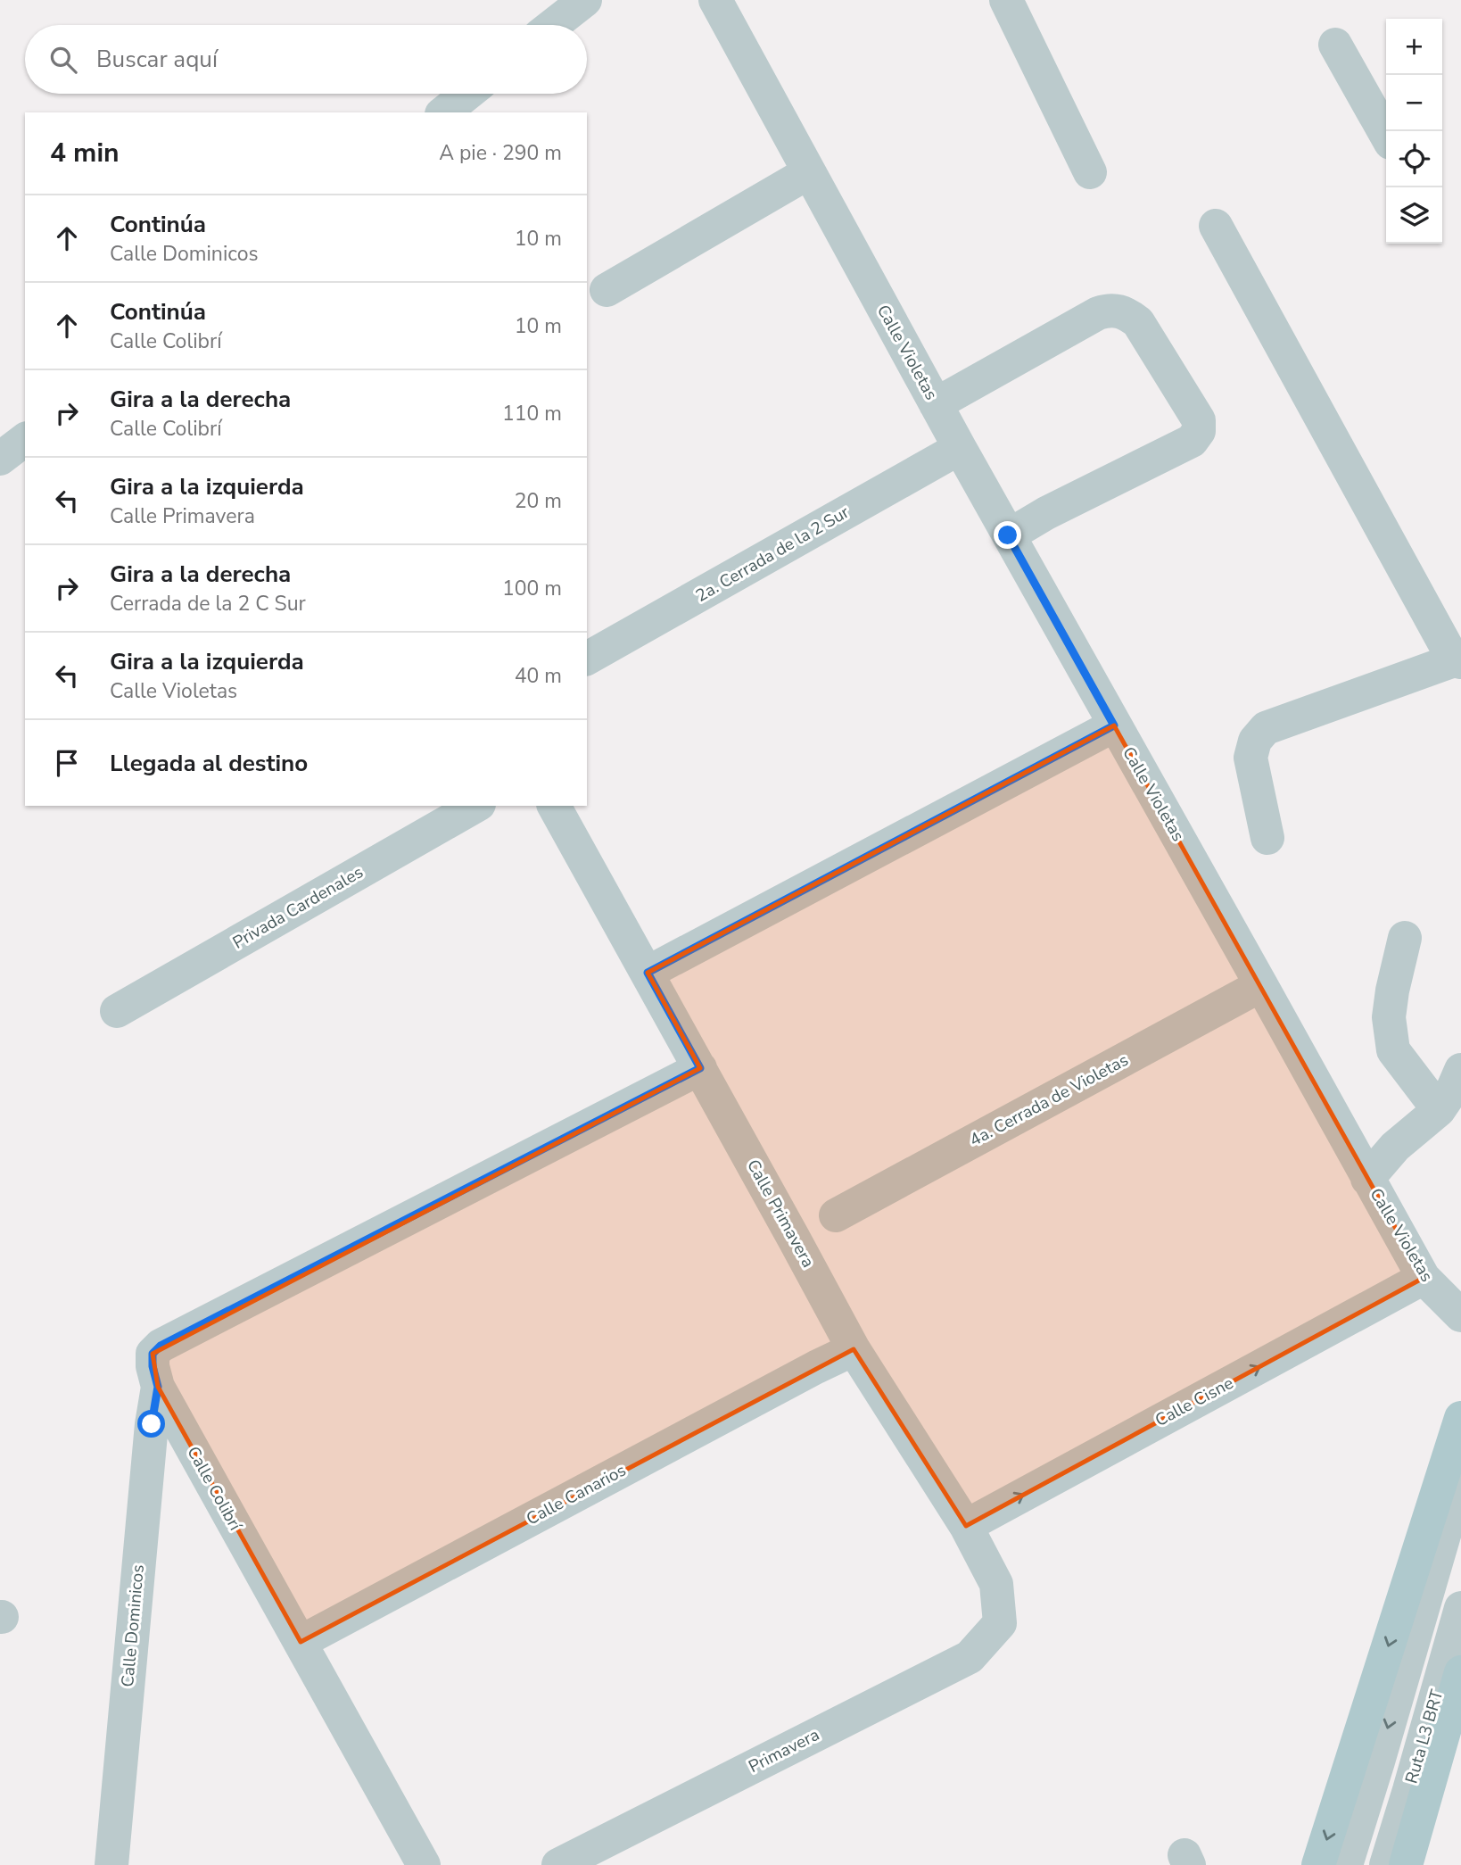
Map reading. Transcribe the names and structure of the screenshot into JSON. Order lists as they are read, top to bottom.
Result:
{
  "streets": {
    "street": [
      "Calle Violetas",
      "2a. Cerrada de la 2 Sur",
      "Privada Cardenales",
      "4a. Cerrada de Violetas",
      "Calle Primavera",
      "Calle Cisne",
      "Calle Colibrí",
      "Calle Canarios",
      "Calle Dominicos",
      "Ruta L3 BRT",
      "Primavera"
    ]
  },
  "crossings": [
    ["Calle Violetas", "2a. Cerrada de la 2 Sur"],
    ["Calle Violetas", "4a. Cerrada de Violetas"],
    ["Calle Violetas", "Calle Cisne"],
    ["Calle Primavera", "Calle Cisne"],
    ["Calle Primavera", "Calle Colibrí"],
    ["Calle Primavera", "Calle Canarios"],
    ["Calle Primavera", "Primavera"],
    ["Calle Colibrí", "Calle Canarios"],
    ["Calle Colibrí", "Calle Dominicos"]
  ],
  "one_way": ["Calle Cisne"],
  "page": {
    "map_buttons": ["+", "−"],
    "search": "Buscar aquí",
    "heading": ["4 min", "A pie · 290 m"],
    "list": [
      ["Continúa", "Calle Dominicos", "10 m"],
      ["Continúa", "Calle Colibrí", "10 m"],
      ["Gira a la derecha", "Calle Colibrí", "110 m"],
      ["Gira a la izquierda", "Calle Primavera", "20 m"],
      ["Gira a la derecha", "Cerrada de la 2 C Sur", "100 m"],
      ["Gira a la izquierda", "Calle Violetas", "40 m"],
      "Llegada al destino"
    ]
  }
}
